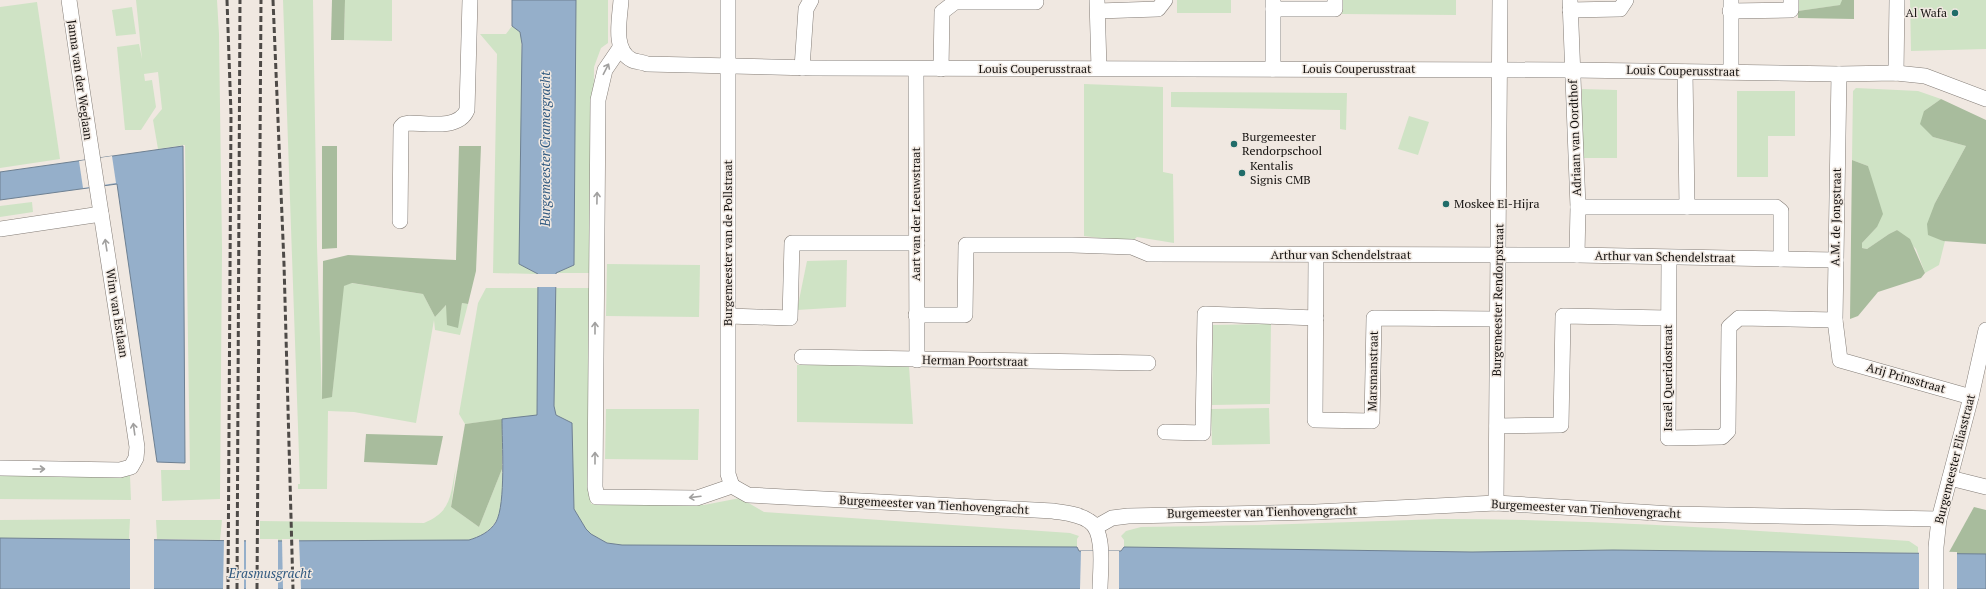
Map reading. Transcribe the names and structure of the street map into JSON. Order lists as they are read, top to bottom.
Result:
{
  "streets": {
    "street": [
      "Louis Couperusstraat",
      "Janna van der Weglaan",
      "Adriaan van Oordthof",
      "Aart van der Leeuwstraat",
      "A.M. de Jongstraat",
      "Burgemeester van de Pollstraat",
      "Arthur van Schendelstraat",
      "Burgemeester Rendorpstraat",
      "Wim van Estlaan",
      "Herman Poortstraat",
      "Marsmanstraat",
      "Israël Queridostraat",
      "Arij Prinsstraat",
      "Burgemeester Eliasstraat",
      "Burgemeester van Tienhovengracht"
    ]
  },
  "crossings": [
    ["Louis Couperusstraat", "Adriaan van Oordthof"],
    ["Louis Couperusstraat", "Aart van der Leeuwstraat"],
    ["Louis Couperusstraat", "A.M. de Jongstraat"],
    ["Louis Couperusstraat", "Burgemeester van de Pollstraat"],
    ["Louis Couperusstraat", "Burgemeester Rendorpstraat"],
    ["Janna van der Weglaan", "Wim van Estlaan"],
    ["Adriaan van Oordthof", "Arthur van Schendelstraat"],
    ["Aart van der Leeuwstraat", "Arthur van Schendelstraat"],
    ["Aart van der Leeuwstraat", "Herman Poortstraat"],
    ["A.M. de Jongstraat", "Arthur van Schendelstraat"],
    ["A.M. de Jongstraat", "Israël Queridostraat"],
    ["A.M. de Jongstraat", "Arij Prinsstraat"],
    ["Burgemeester van de Pollstraat", "Burgemeester van Tienhovengracht"],
    ["Arthur van Schendelstraat", "Burgemeester Rendorpstraat"],
    ["Arthur van Schendelstraat", "Marsmanstraat"],
    ["Arthur van Schendelstraat", "Israël Queridostraat"],
    ["Burgemeester Rendorpstraat", "Marsmanstraat"],
    ["Burgemeester Rendorpstraat", "Burgemeester van Tienhovengracht"],
    ["Arij Prinsstraat", "Burgemeester Eliasstraat"],
    ["Burgemeester Eliasstraat", "Burgemeester van Tienhovengracht"]
  ],
  "water": ["Burgemeester Cramergracht", "Erasmusgracht"],
  "places": [
    "Al Wafa",
    "Burgemeester Rendorpschool",
    "Kentalis Signis CMB",
    "Moskee El-Hijra"
  ]
}
